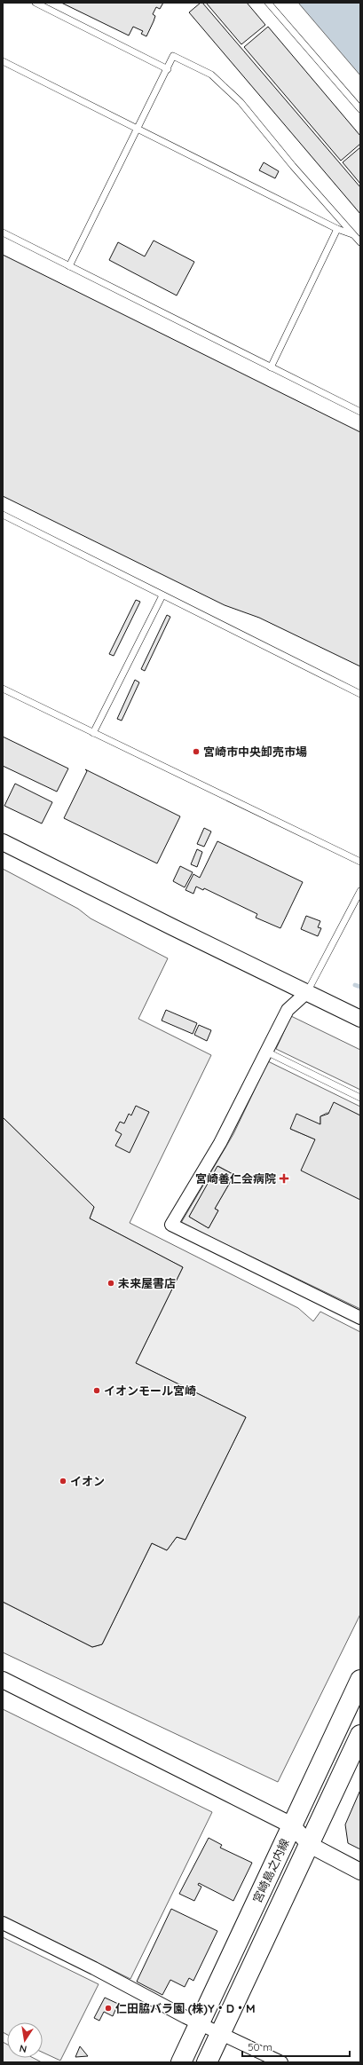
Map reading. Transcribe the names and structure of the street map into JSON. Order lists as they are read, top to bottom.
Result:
{
  "streets": {
    "main road": ["宮崎島之内線"]
  },
  "places": {
    "other": [
      "宮崎市中央卸売市場",
      "未来屋書店",
      "イオンモール宮崎",
      "イオン",
      "仁田脇バラ園 (株)Y・D・M"
    ],
    "health": ["宮崎善仁会病院"]
  },
  "scale_bar": "50 m",
  "north": "bottom"
}
